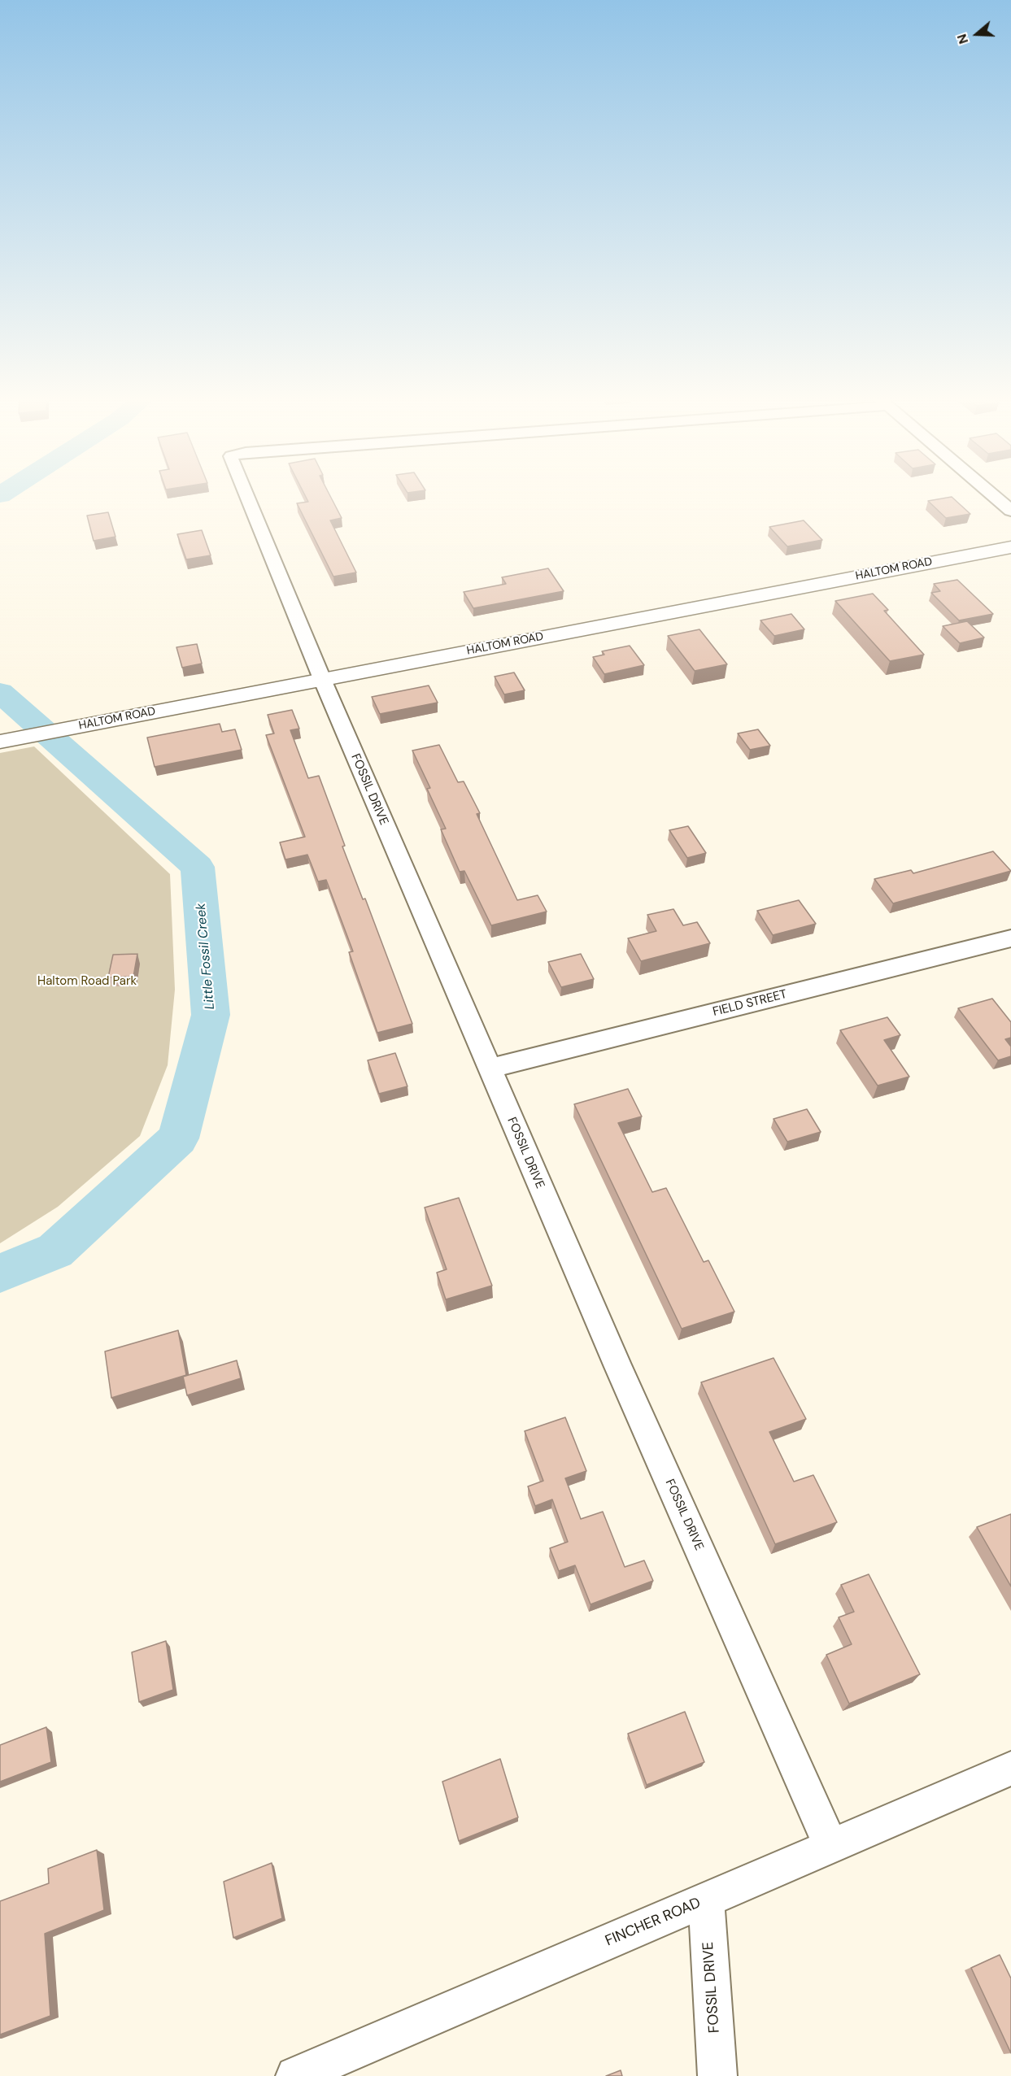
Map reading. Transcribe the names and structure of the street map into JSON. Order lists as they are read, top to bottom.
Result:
{
  "streets": {
    "main road": ["HALTOM ROAD"],
    "street": ["FOSSIL DRIVE", "FIELD STREET", "FINCHER ROAD"]
  },
  "crossings": [
    ["HALTOM ROAD", "FOSSIL DRIVE"],
    ["FOSSIL DRIVE", "FIELD STREET"],
    ["FOSSIL DRIVE", "FINCHER ROAD"]
  ],
  "water": ["Little Fossil Creek"],
  "parks": ["Haltom Road Park"],
  "north": "left"
}
